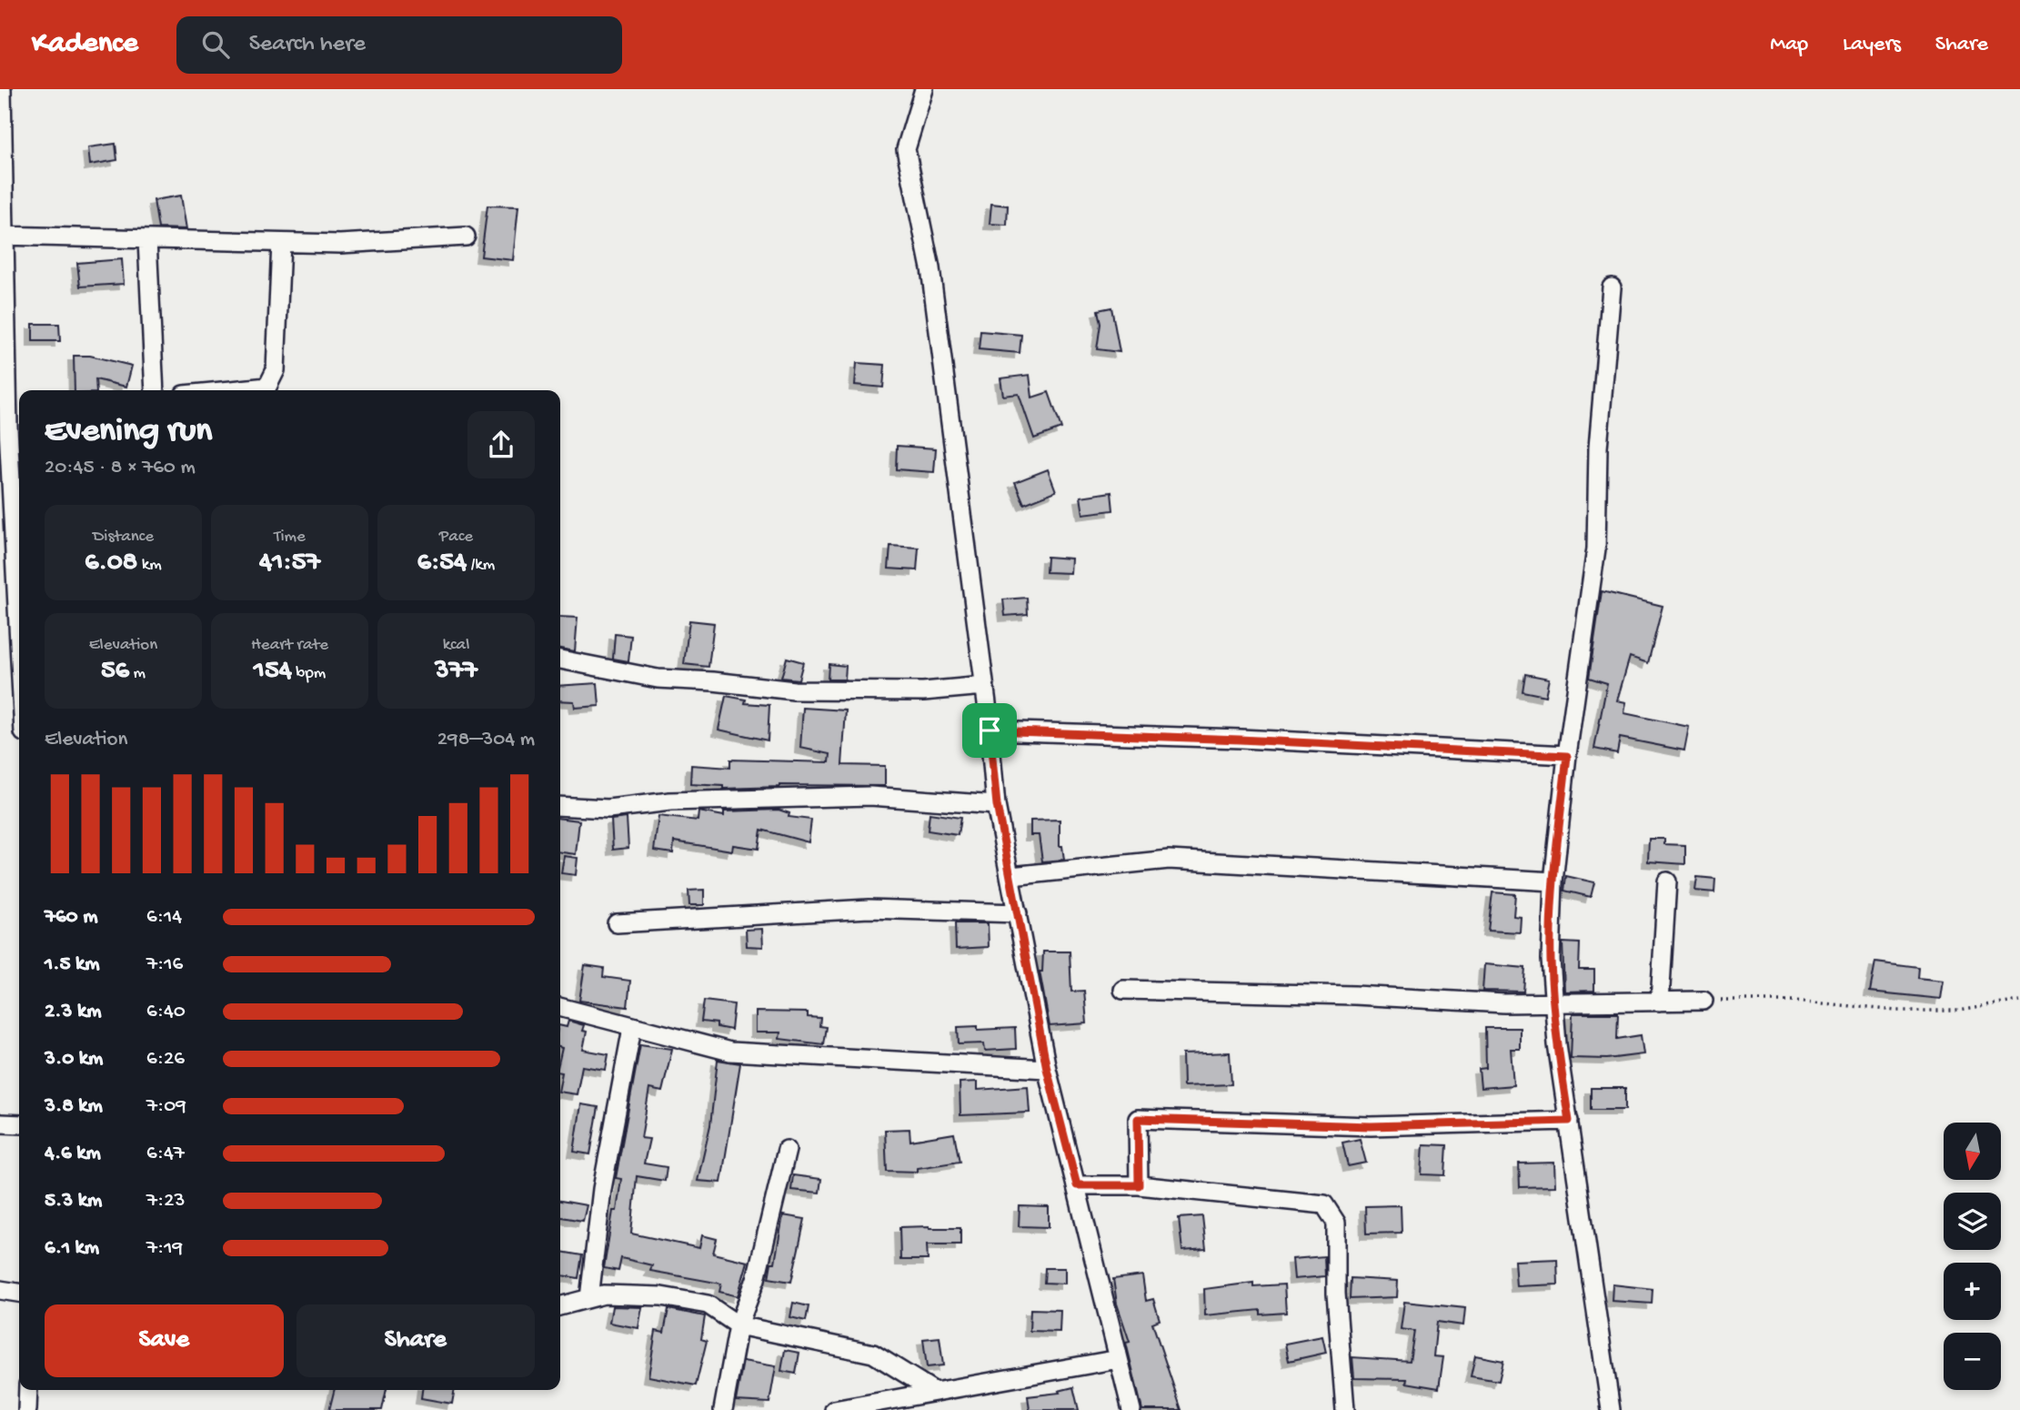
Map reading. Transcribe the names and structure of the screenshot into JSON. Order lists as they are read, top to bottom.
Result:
{
  "north": "bottom",
  "page": {
    "header": "Kadence",
    "search": "Search here",
    "nav": ["Map", "Layers", "Share"],
    "heading": ["Evening run", "20:45 · 8 × 760 m"],
    "stats": [
      ["Distance", "6.08 km"],
      ["Time", "41:57"],
      ["Pace", "6:54 /km"],
      ["Elevation", "56 m"],
      ["Heart rate", "154 bpm"],
      ["kcal", "377"]
    ],
    "chart": ["Elevation", "298–304 m"],
    "list": [
      {
        "name": "760 m",
        "note": "6:14"
      },
      {
        "name": "1.5 km",
        "note": "7:16"
      },
      {
        "name": "2.3 km",
        "note": "6:40"
      },
      {
        "name": "3.0 km",
        "note": "6:26"
      },
      {
        "name": "3.8 km",
        "note": "7:09"
      },
      {
        "name": "4.6 km",
        "note": "6:47"
      },
      {
        "name": "5.3 km",
        "note": "7:23"
      },
      {
        "name": "6.1 km",
        "note": "7:19"
      }
    ],
    "map_buttons": ["+", "−"],
    "buttons": ["Save", "Share"]
  }
}
